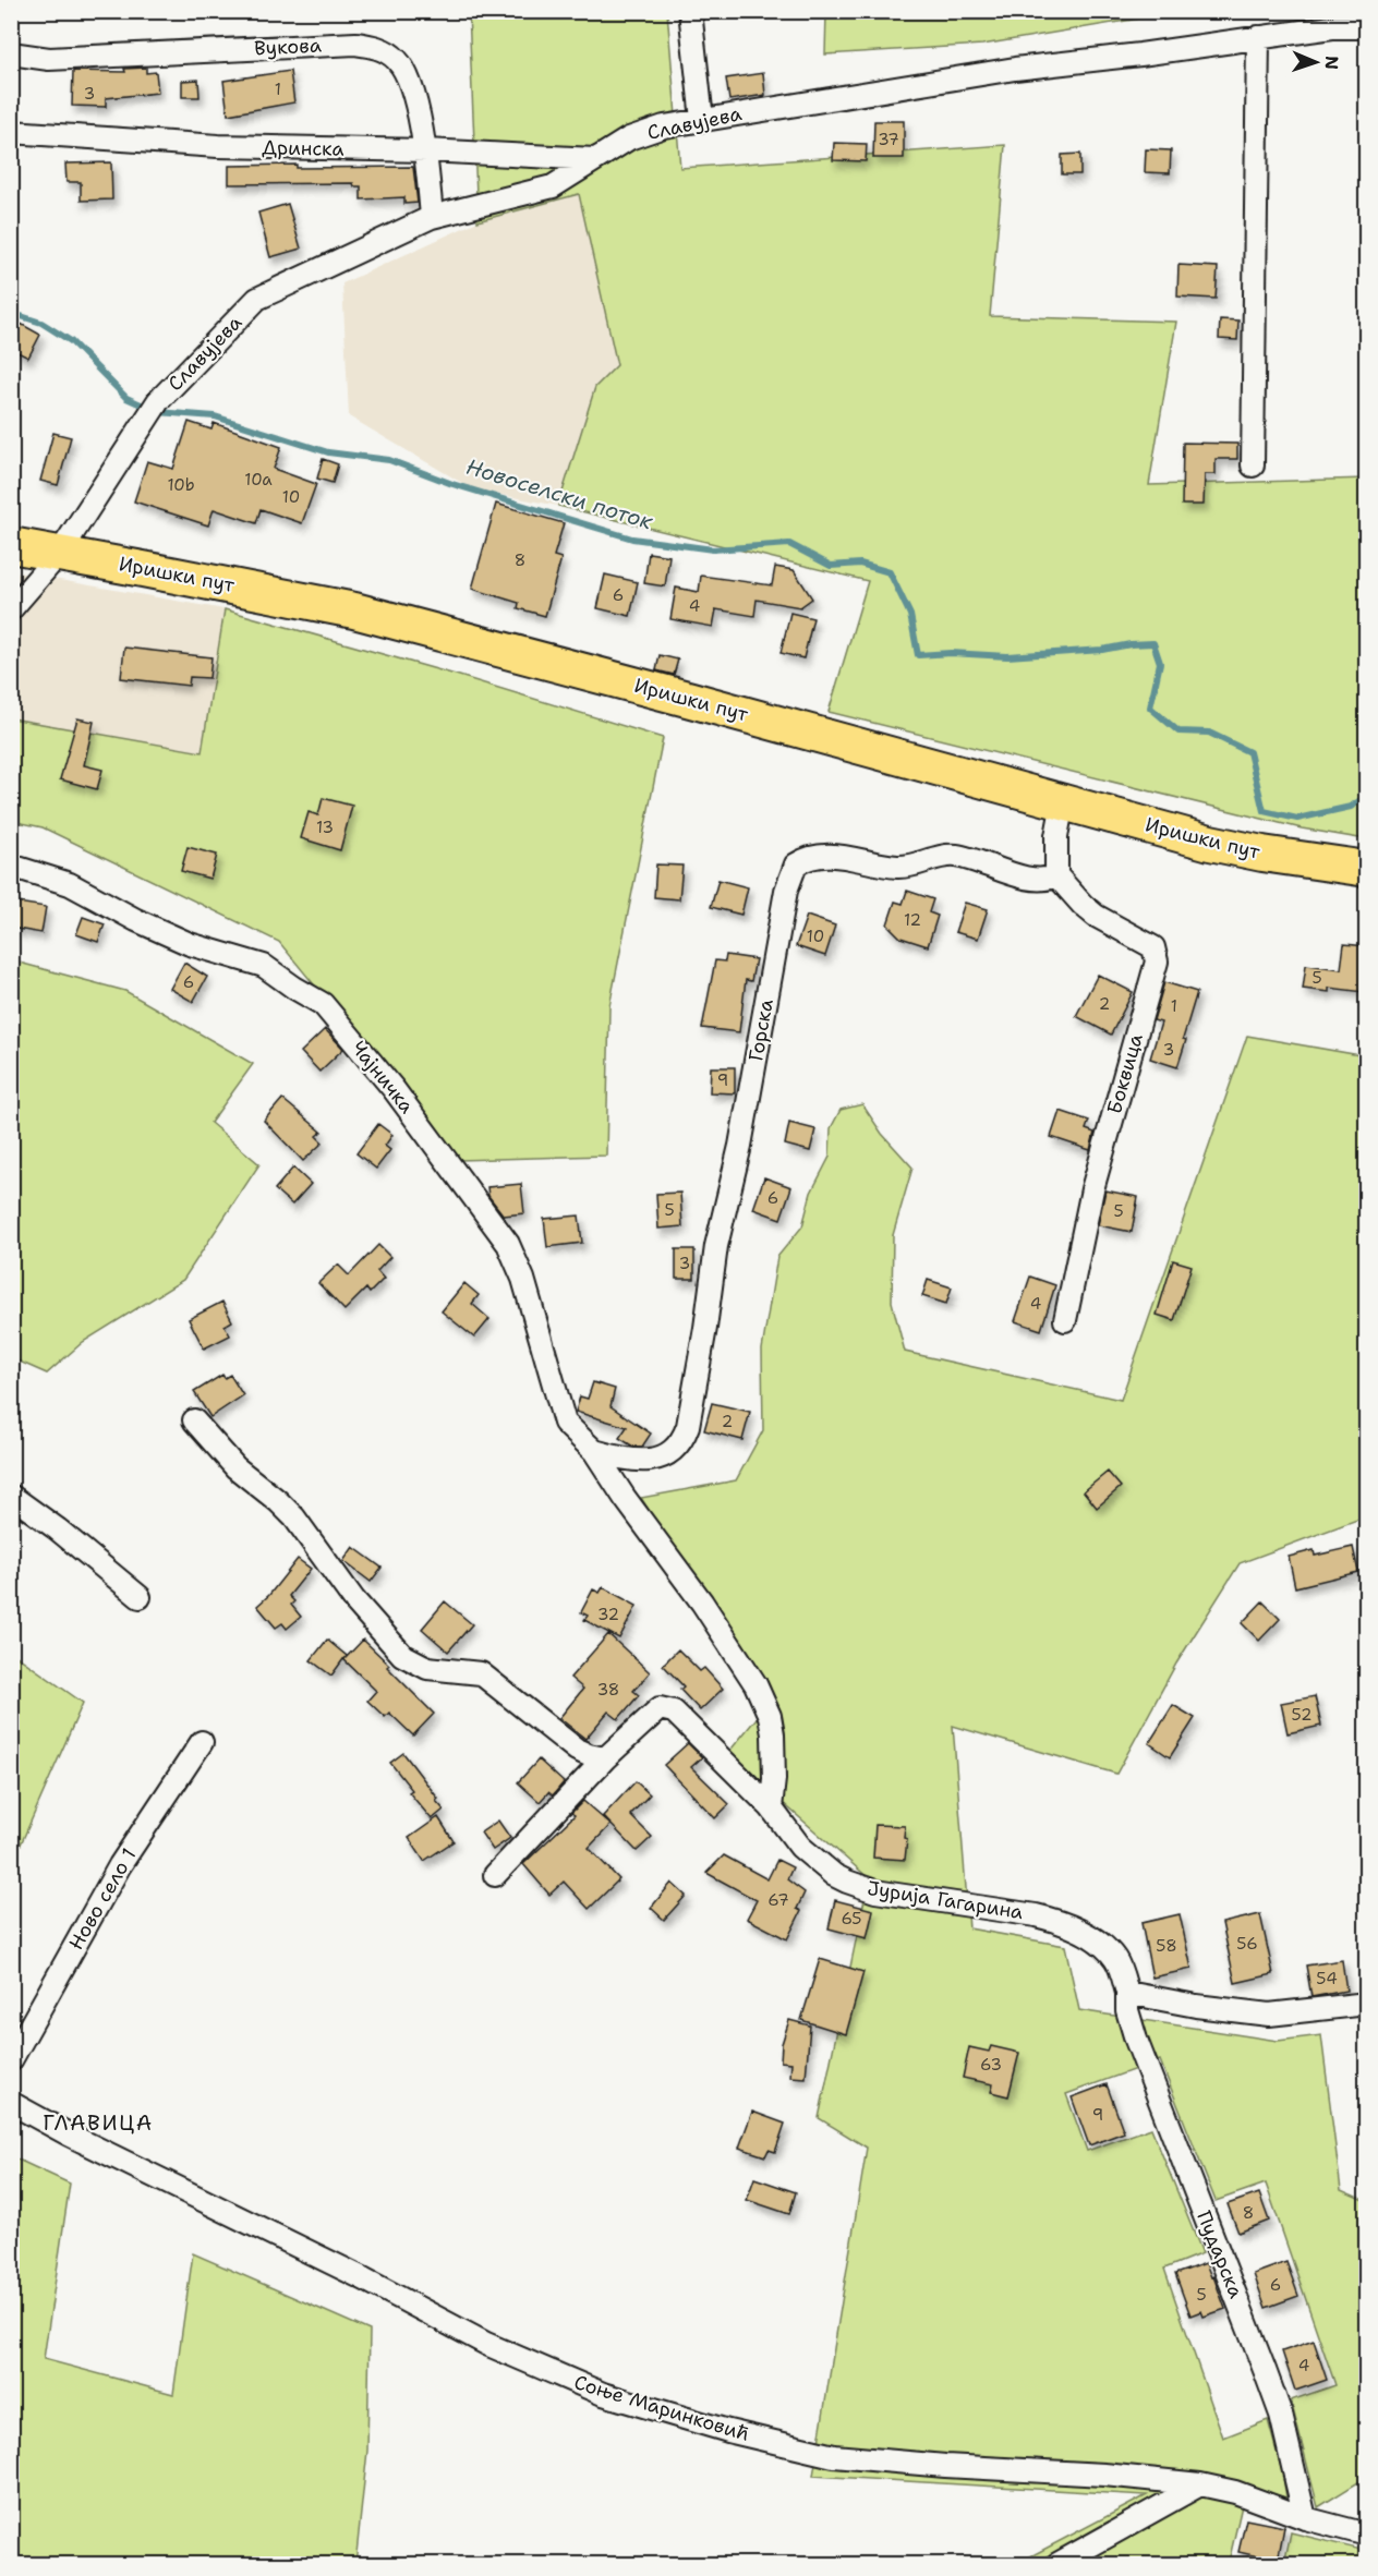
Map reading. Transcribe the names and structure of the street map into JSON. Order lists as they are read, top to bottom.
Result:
{
  "streets": {
    "main road": ["Иришки пут"],
    "street": [
      "Вукова",
      "Славујева",
      "Дринска",
      "Горска",
      "Боквица",
      "Чајничка",
      "Ново село 1",
      "Јурија Гагарина",
      "Пударска",
      "Соње Маринковић"
    ]
  },
  "crossings": [
    ["Вукова", "Славујева"],
    ["Вукова", "Дринска"],
    ["Славујева", "Дринска"],
    ["Славујева", "Иришки пут"],
    ["Горска", "Боквица"],
    ["Горска", "Чајничка"],
    ["Јурија Гагарина", "Пударска"],
    ["Пударска", "Соње Маринковић"]
  ],
  "districts": ["ГЛАВИЦА"],
  "water": ["Новоселски поток"],
  "house_numbers": [
    "1",
    "3",
    "37",
    "10a",
    "10b",
    "10",
    "8",
    "6",
    "4",
    "13",
    "12",
    "10",
    "5",
    "6",
    "2",
    "1",
    "3",
    "9",
    "6",
    "5",
    "5",
    "3",
    "4",
    "2",
    "32",
    "38",
    "52",
    "67",
    "65",
    "56",
    "58",
    "54",
    "63",
    "9",
    "8",
    "6",
    "5",
    "4"
  ],
  "north": "right"
}
